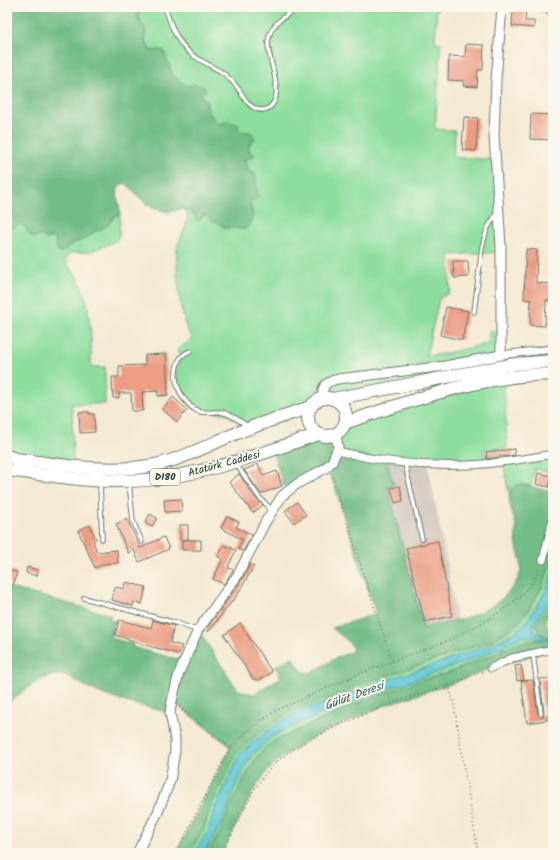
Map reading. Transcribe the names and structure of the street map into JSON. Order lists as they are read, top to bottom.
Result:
{
  "streets": {
    "highway": ["Atatürk Caddesi", "D180"]
  },
  "water": ["Gülüt Deresi"]
}
